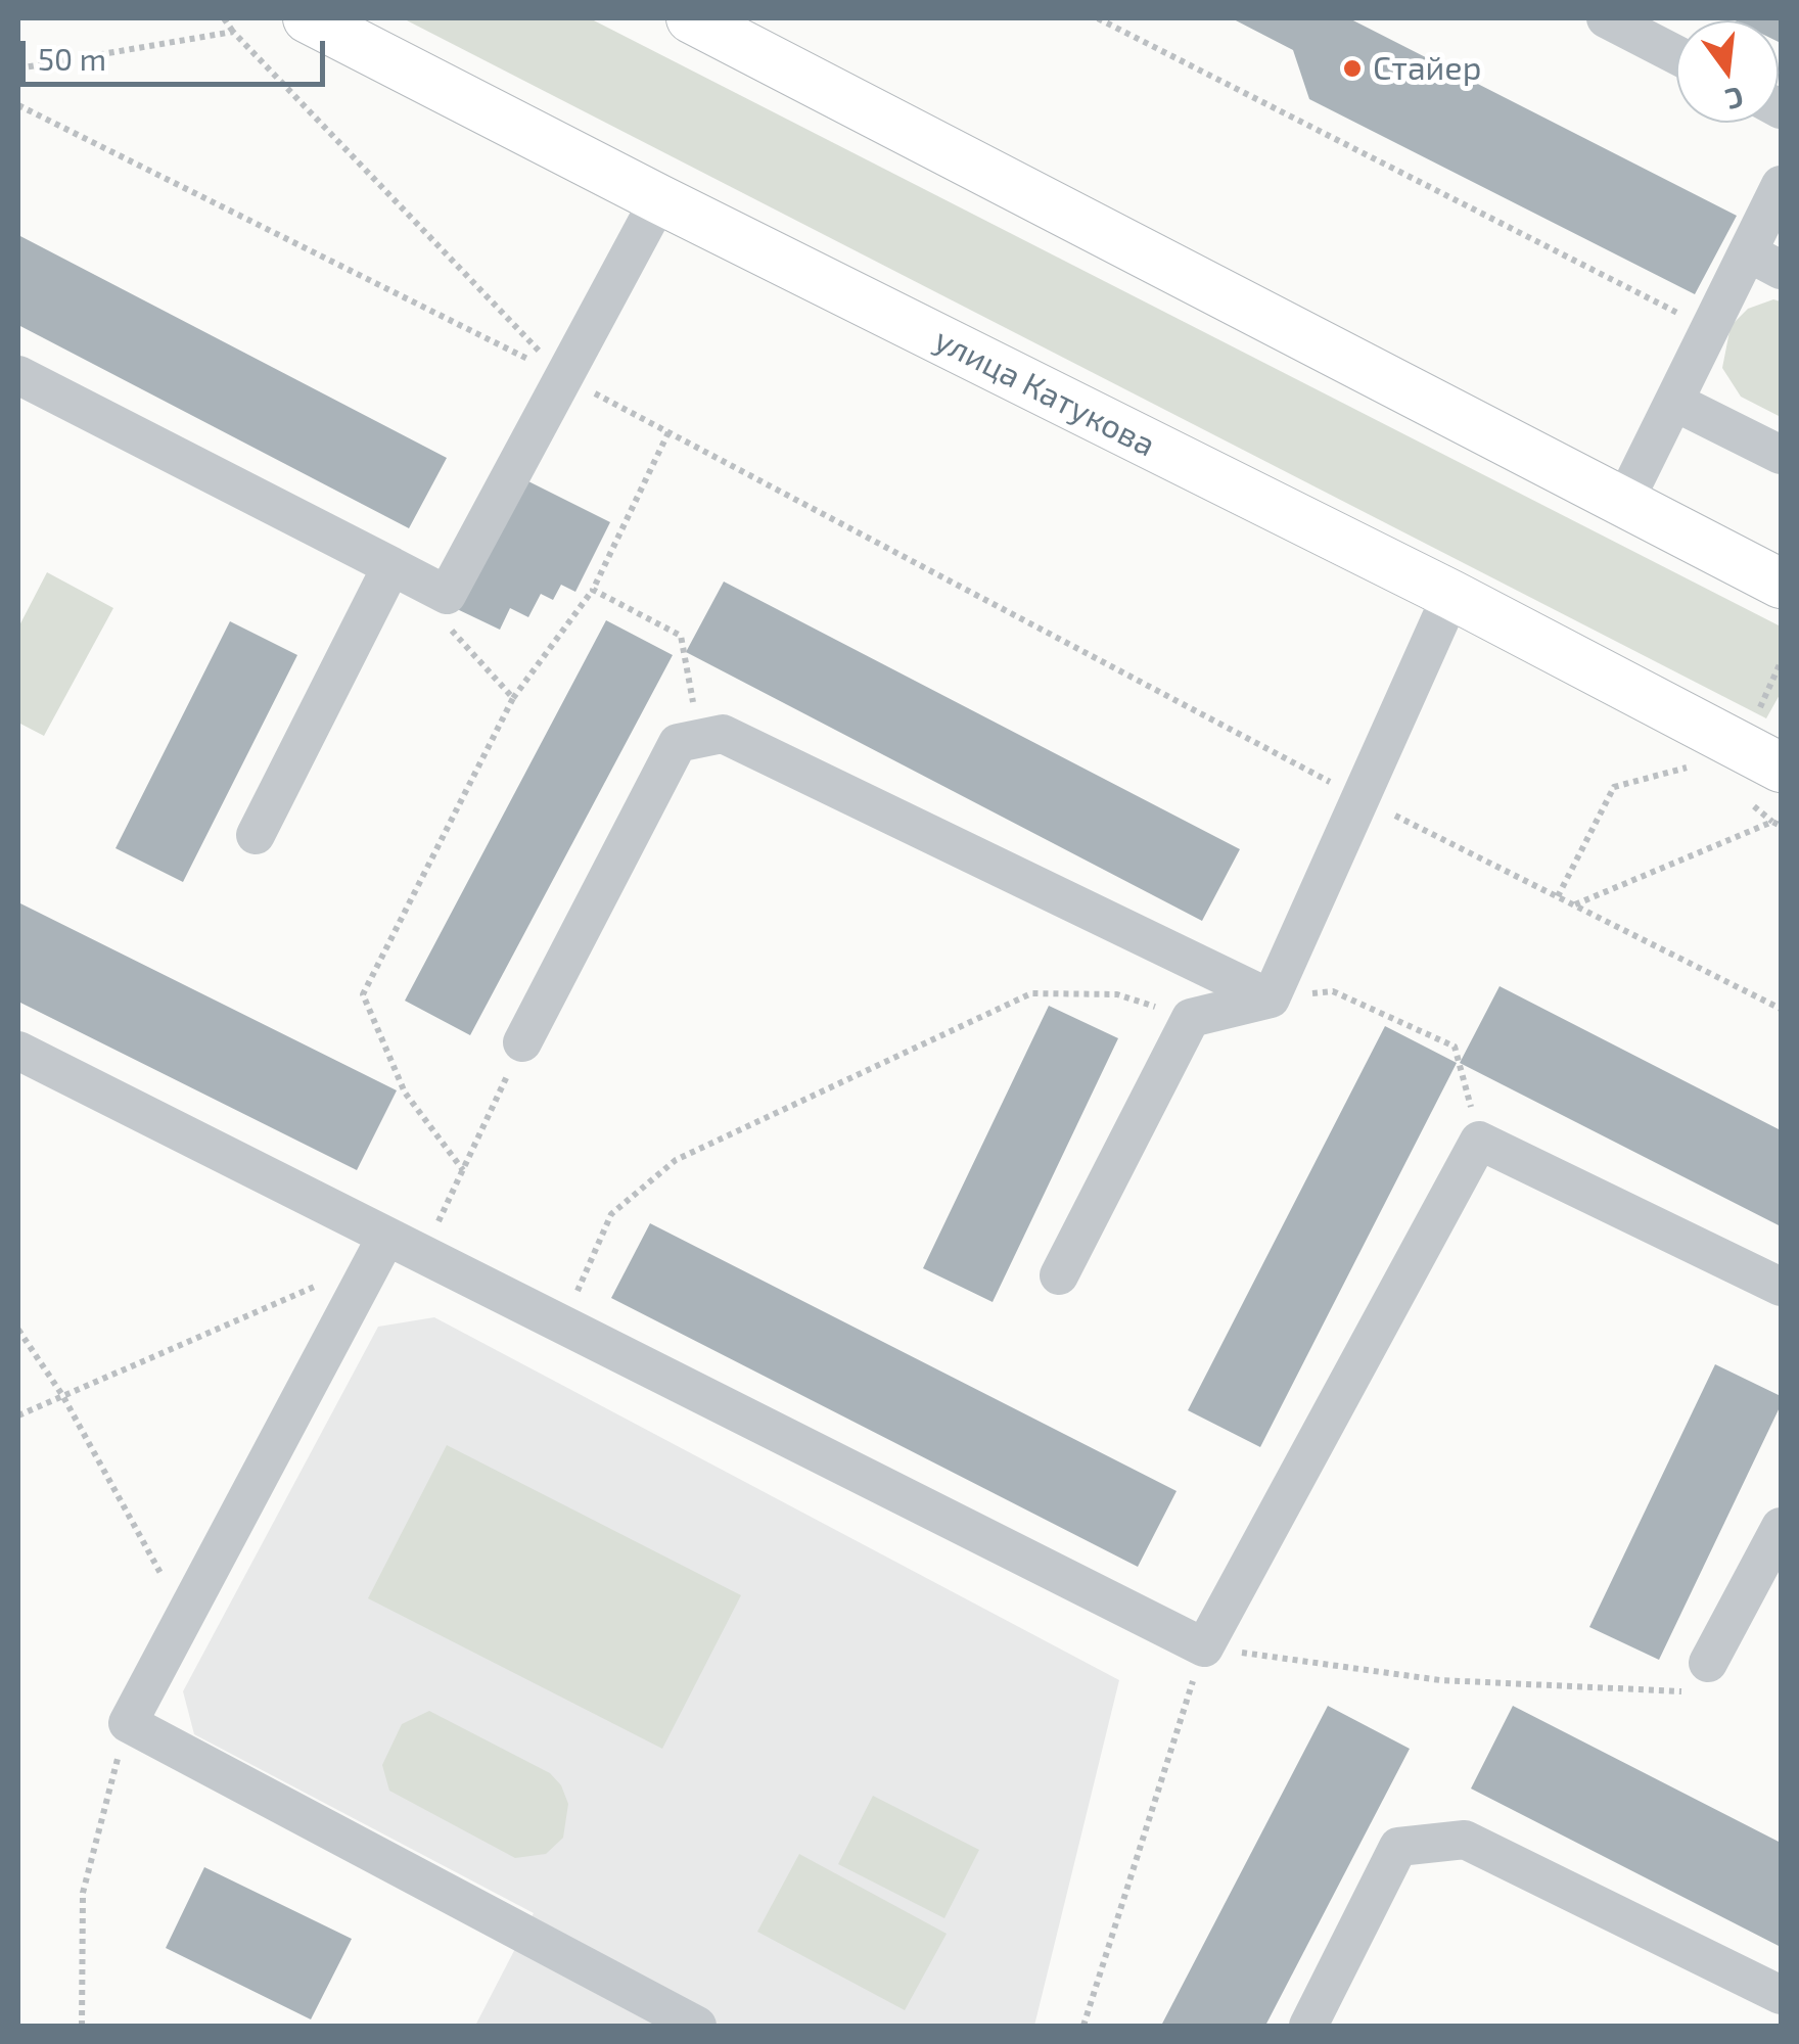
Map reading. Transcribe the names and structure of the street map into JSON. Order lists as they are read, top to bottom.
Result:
{
  "streets": {
    "main road": ["улица Катукова"]
  },
  "places": ["Стайер"],
  "scale_bar": "50 m",
  "north": "bottom"
}
